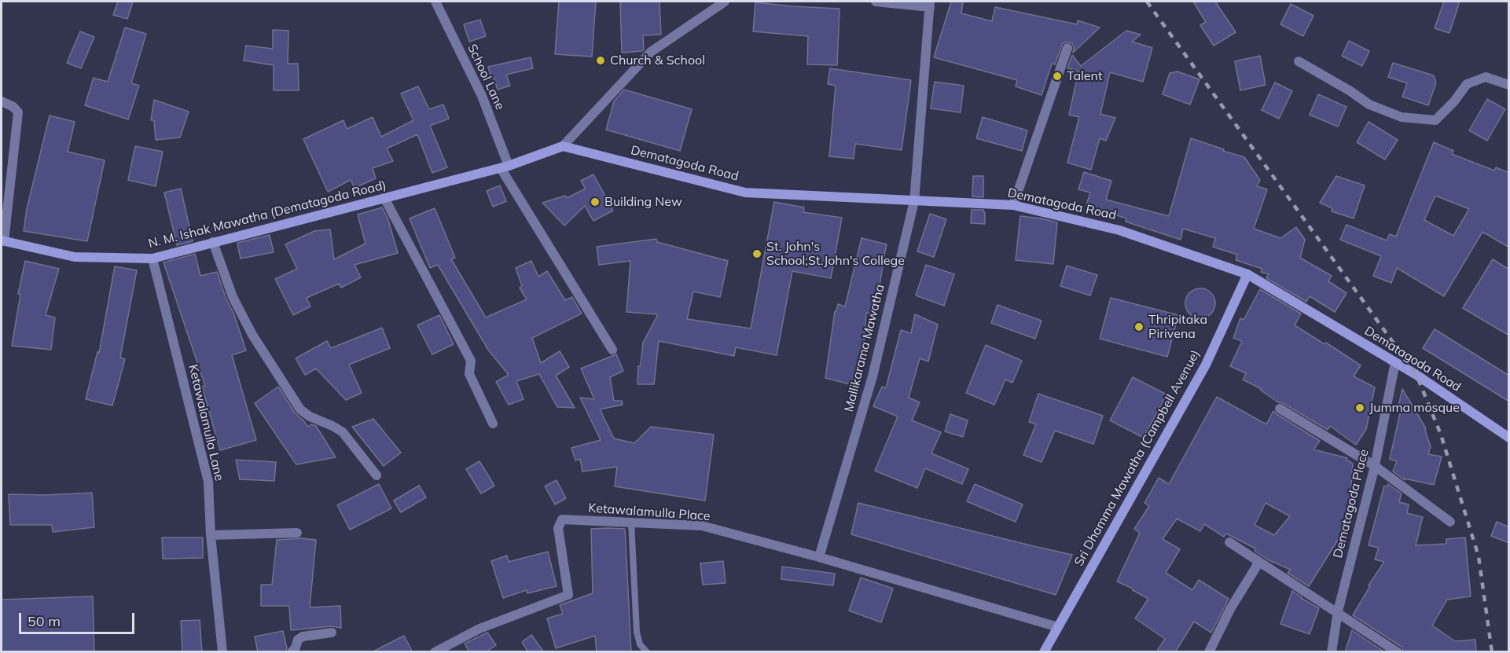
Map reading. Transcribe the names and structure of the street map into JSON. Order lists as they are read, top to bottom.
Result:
{
  "streets": {
    "main road": ["Dematagoda Road", "N. M. Ishak Mawatha (Dematagoda Road)", "Sri Dhamma Mawatha (Campbell Avenue)"],
    "street": [
      "School Lane",
      "Mallikarama Mawatha",
      "Ketawalamulla Lane",
      "Dematagoda Place",
      "Ketawalamulla Place"
    ]
  },
  "crossings": [
    ["School Lane", "N. M. Ishak Mawatha (Dematagoda Road)"],
    ["Dematagoda Road", "Mallikarama Mawatha"],
    ["Dematagoda Road", "Sri Dhamma Mawatha (Campbell Avenue)"],
    ["Dematagoda Road", "Dematagoda Place"],
    ["N. M. Ishak Mawatha (Dematagoda Road)", "Ketawalamulla Lane"],
    ["Mallikarama Mawatha", "Ketawalamulla Place"],
    ["Sri Dhamma Mawatha (Campbell Avenue)", "Ketawalamulla Place"]
  ],
  "places": [
    "Church & School",
    "Talent",
    "Building New",
    "St. John's School;St.John's College",
    "Thripitaka Pirivena",
    "Jumma mosque"
  ],
  "scale_bar": "50 m"
}
